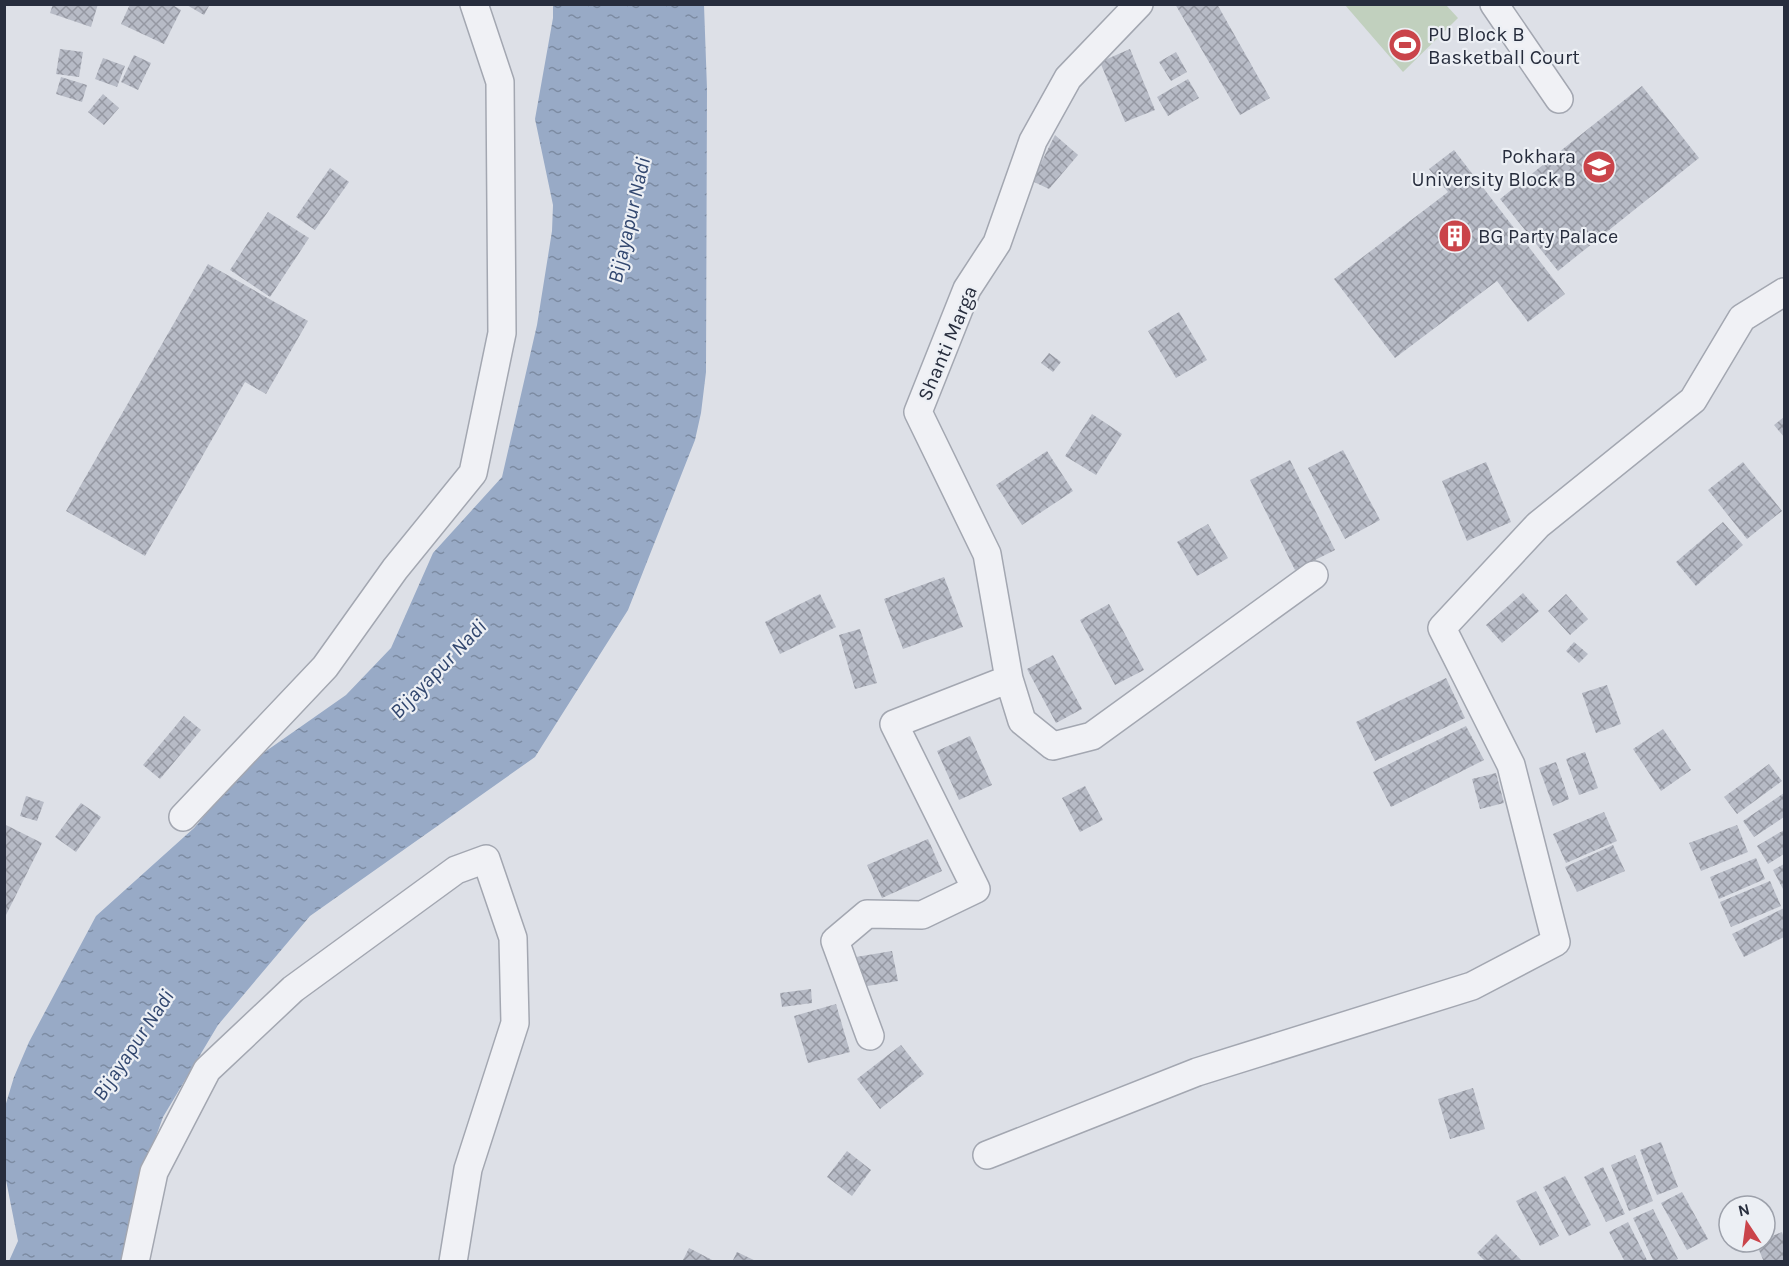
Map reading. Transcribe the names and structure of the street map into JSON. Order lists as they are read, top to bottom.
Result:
{
  "streets": {
    "street": ["Shanti Marga"]
  },
  "water": ["Bijayapur Nadi"],
  "places": {
    "sports": ["PU Block B Basketball Court"],
    "school or university": ["Pokhara University Block B"],
    "building": ["BG Party Palace"]
  },
  "north": "top"
}
